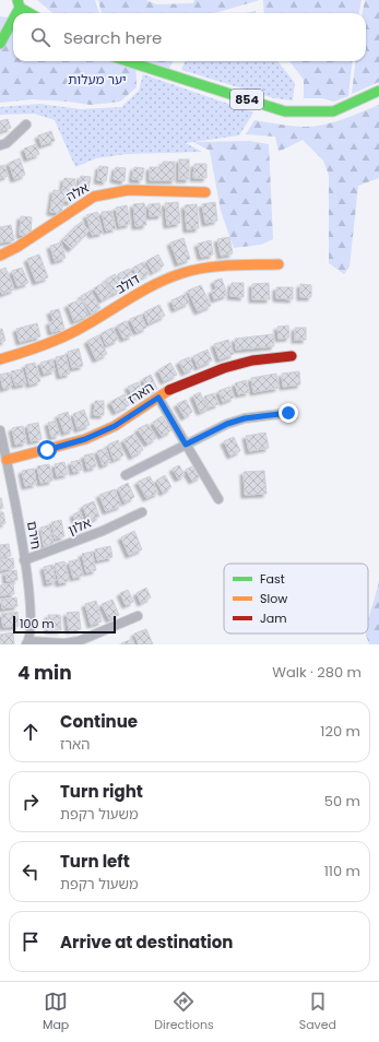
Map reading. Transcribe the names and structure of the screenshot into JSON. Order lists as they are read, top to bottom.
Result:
{
  "streets": {
    "street": [
      "854",
      "אלה",
      "דולב",
      "הארז",
      "אלון",
      "חירם"
    ]
  },
  "crossings": [
    ["הארז", "חירם"],
    ["אלון", "חירם"]
  ],
  "parks": ["יער מעלות"],
  "legend": ["Fast", "Slow", "Jam"],
  "scale_bar": "100 m",
  "page": {
    "search": "Search here",
    "scale": "100 m",
    "heading": ["4 min", "Walk · 280 m"],
    "list": [
      ["Continue", "הארז", "120 m"],
      ["Turn right", "משעול רקפת", "50 m"],
      ["Turn left", "משעול רקפת", "110 m"],
      "Arrive at destination"
    ],
    "nav": ["Map", "Directions", "Saved"]
  }
}
